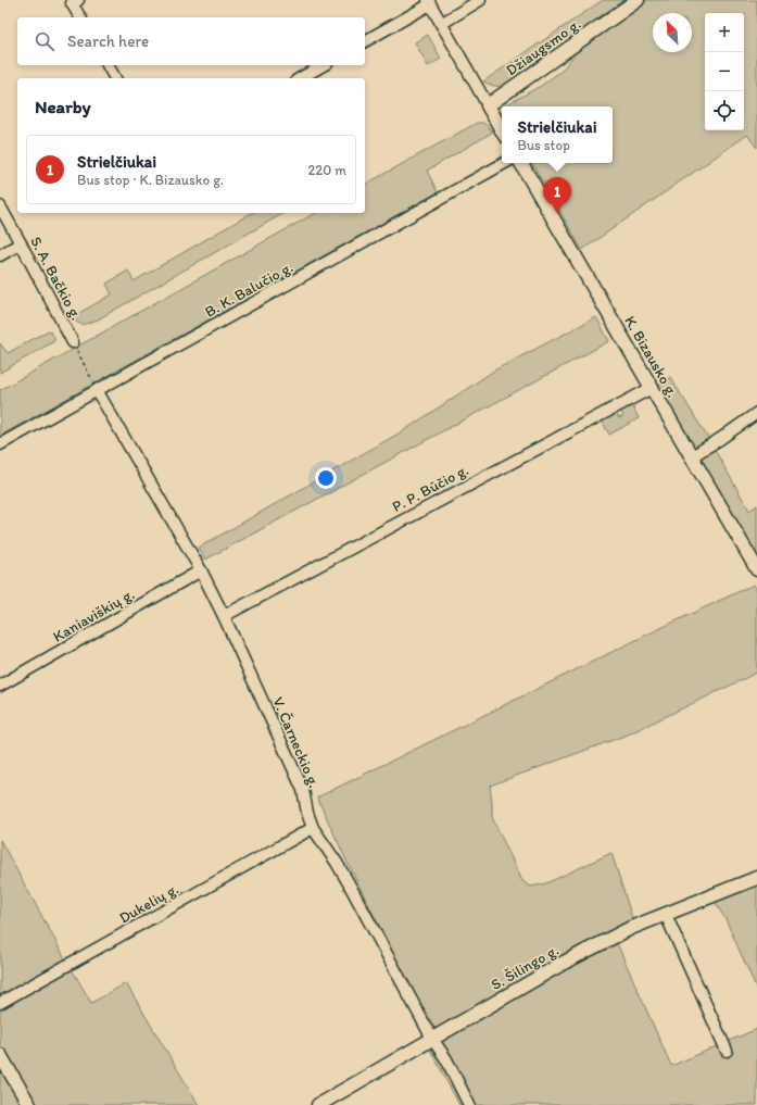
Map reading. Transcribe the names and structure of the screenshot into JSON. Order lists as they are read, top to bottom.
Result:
{
  "streets": {
    "street": [
      "Džiaugsmo g.",
      "S. A. Bačkio g.",
      "B. K. Balučio g.",
      "K. Bizausko g.",
      "P. P. Būčio g.",
      "Kaniaviškių g.",
      "V. Čarneckio g.",
      "Dukelių g.",
      "S. Šilingo g."
    ]
  },
  "crossings": [
    ["B. K. Balučio g.", "V. Čarneckio g."],
    ["K. Bizausko g.", "P. P. Būčio g."],
    ["P. P. Būčio g.", "V. Čarneckio g."],
    ["Kaniaviškių g.", "V. Čarneckio g."],
    ["V. Čarneckio g.", "Dukelių g."],
    ["V. Čarneckio g.", "S. Šilingo g."]
  ],
  "north": "top left",
  "page": {
    "map_buttons": ["+", "−"],
    "search": "Search here",
    "heading": "Nearby",
    "popup": ["Strielčiukai", "Bus stop"],
    "list": [
      {
        "mark": "1",
        "name": "Strielčiukai",
        "note": "Bus stop · K. Bizausko g.",
        "value": "220 m"
      }
    ],
    "pins": "1"
  }
}
